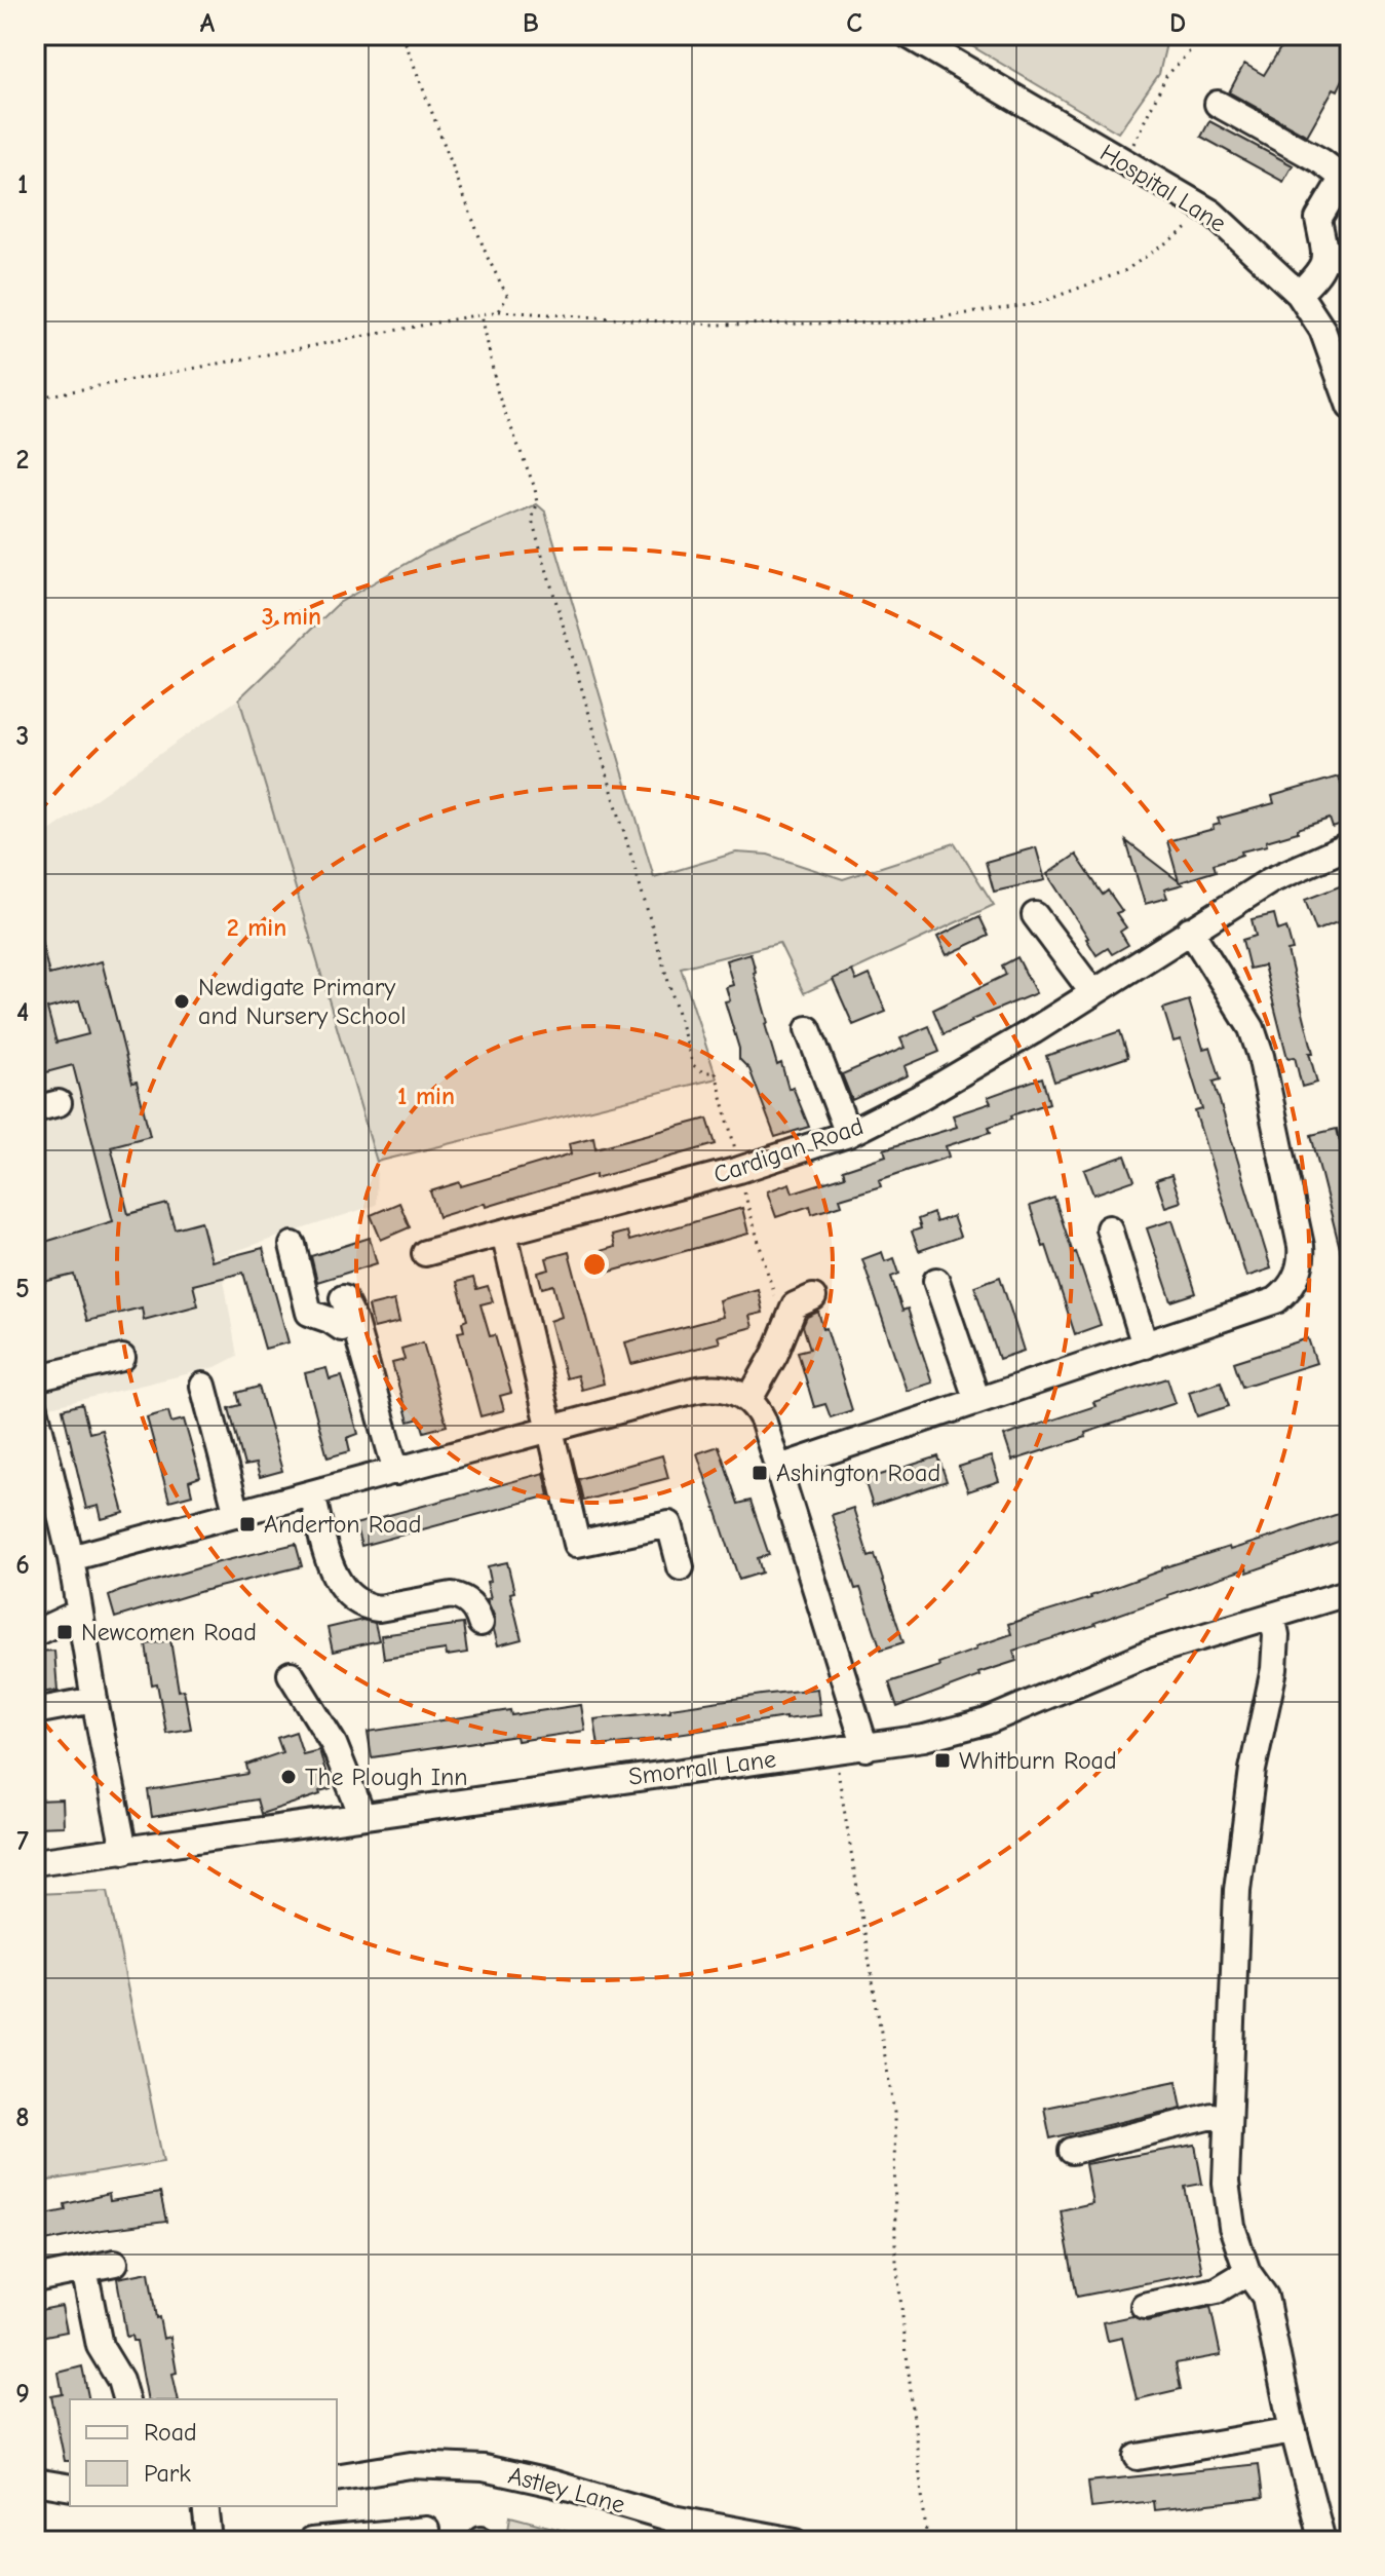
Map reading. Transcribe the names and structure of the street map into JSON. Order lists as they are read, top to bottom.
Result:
{
  "streets": {
    "street": [
      "Hospital Lane",
      "Cardigan Road",
      "Smorrall Lane",
      "Astley Lane"
    ]
  },
  "places": {
    "other": ["Newdigate Primary and Nursery School", "The Plough Inn"],
    "transit": [
      "Ashington Road",
      "Anderton Road",
      "Newcomen Road",
      "Whitburn Road"
    ]
  },
  "legend": ["Road", "Park"],
  "grid": {
    "columns": [
      "A",
      "B",
      "C",
      "D"
    ],
    "rows": [
      "1",
      "2",
      "3",
      "4",
      "5",
      "6",
      "7",
      "8",
      "9"
    ]
  },
  "rings": ["3 min", "2 min", "1 min"]
}
